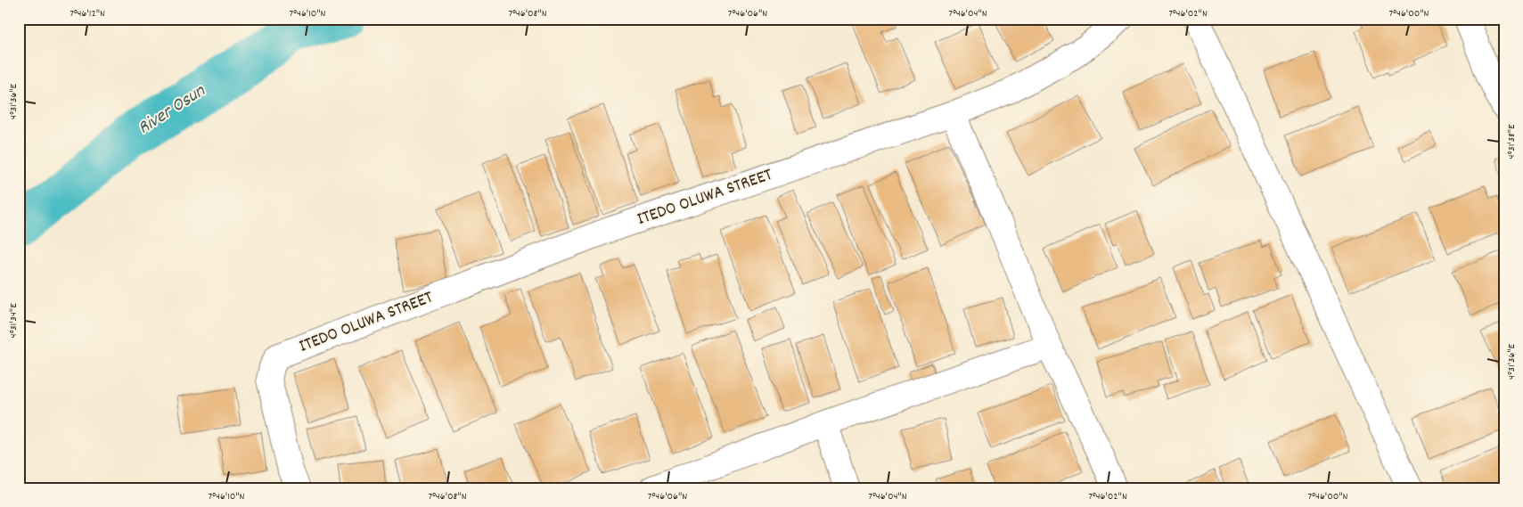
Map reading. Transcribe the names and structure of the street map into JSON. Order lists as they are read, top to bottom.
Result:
{
  "streets": {
    "street": ["ITEDO OLUWA STREET"]
  },
  "water": ["River Osun"],
  "coordinates": [
    "7°46'12\"N",
    "7°46'10\"N",
    "7°46'08\"N",
    "7°46'06\"N",
    "7°46'04\"N",
    "7°46'02\"N",
    "7°46'00\"N",
    "4°31'36\"E",
    "4°31'38\"E",
    "4°31'34\"E"
  ]
}
